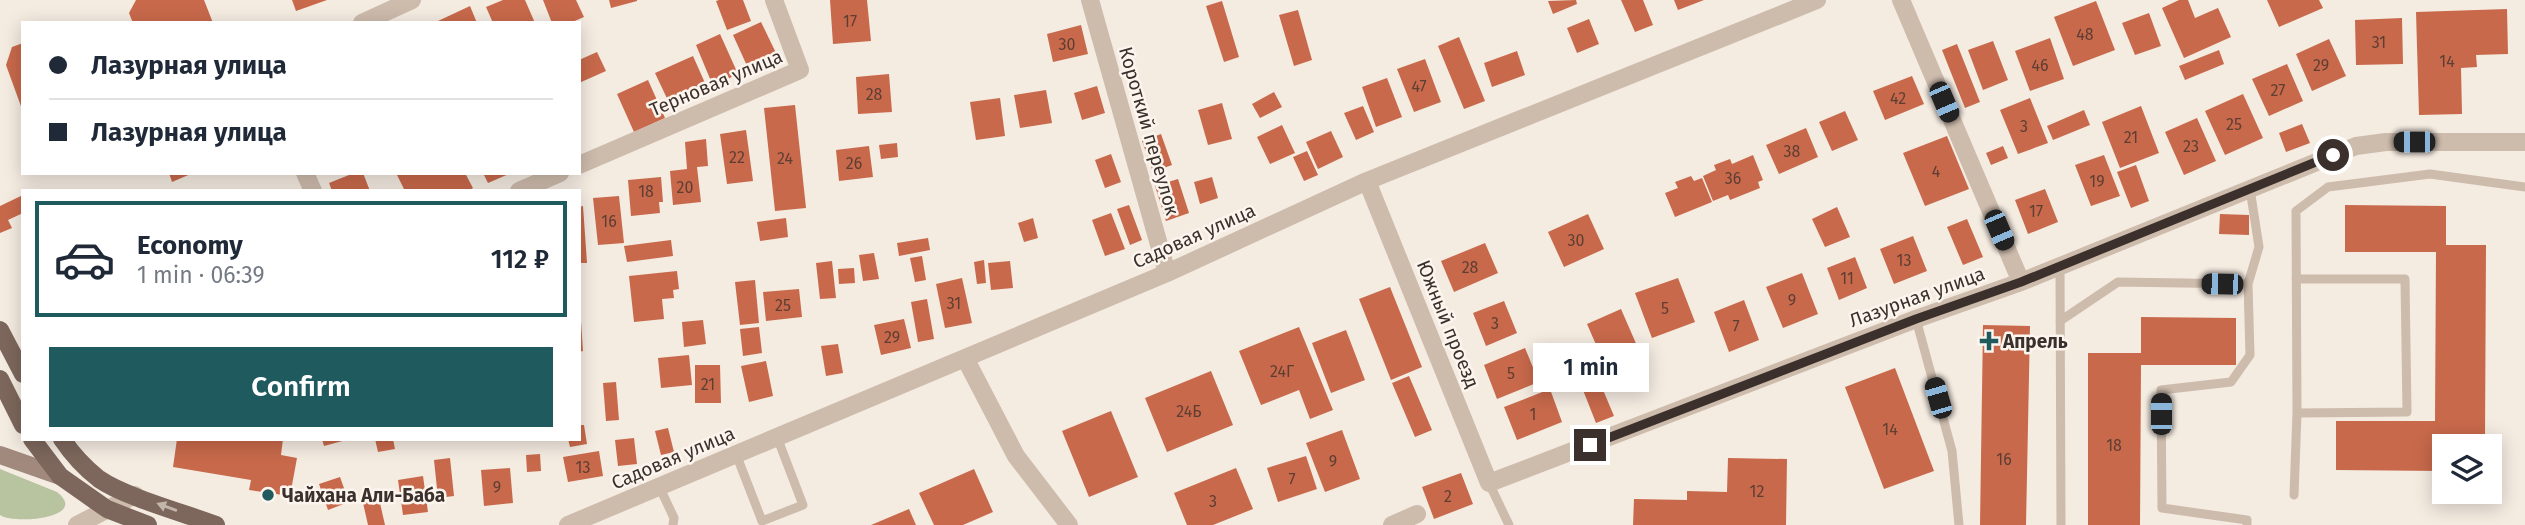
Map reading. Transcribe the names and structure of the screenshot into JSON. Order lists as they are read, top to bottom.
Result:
{
  "streets": {
    "street": [
      "Терновая улица",
      "Короткий переулок",
      "Садовая улица",
      "Лазурная улица",
      "Южный проезд"
    ]
  },
  "crossings": [
    ["Короткий переулок", "Садовая улица"],
    ["Садовая улица", "Южный проезд"],
    ["Лазурная улица", "Южный проезд"]
  ],
  "places": {
    "health": ["Апрель"],
    "other": ["Чайхана Али-Баба"]
  },
  "house_numbers": [
    "17",
    "48",
    "31",
    "30",
    "14",
    "46",
    "29",
    "47",
    "27",
    "28",
    "42",
    "25",
    "3",
    "21",
    "23",
    "38",
    "22",
    "24",
    "26",
    "4",
    "36",
    "19",
    "20",
    "18",
    "17",
    "16",
    "30",
    "13",
    "28",
    "11",
    "9",
    "31",
    "25",
    "5",
    "3",
    "7",
    "29",
    "24Г",
    "5",
    "21",
    "24Б",
    "1",
    "14",
    "18",
    "16",
    "9",
    "13",
    "7",
    "9",
    "12",
    "2",
    "3"
  ],
  "page": {
    "banner": ["Лазурная улица", "Лазурная улица"],
    "list": [
      {
        "name": "Economy",
        "note": "1 min · 06:39",
        "value": "112 ₽"
      }
    ],
    "buttons": "Confirm",
    "bubble": "1 min"
  }
}
